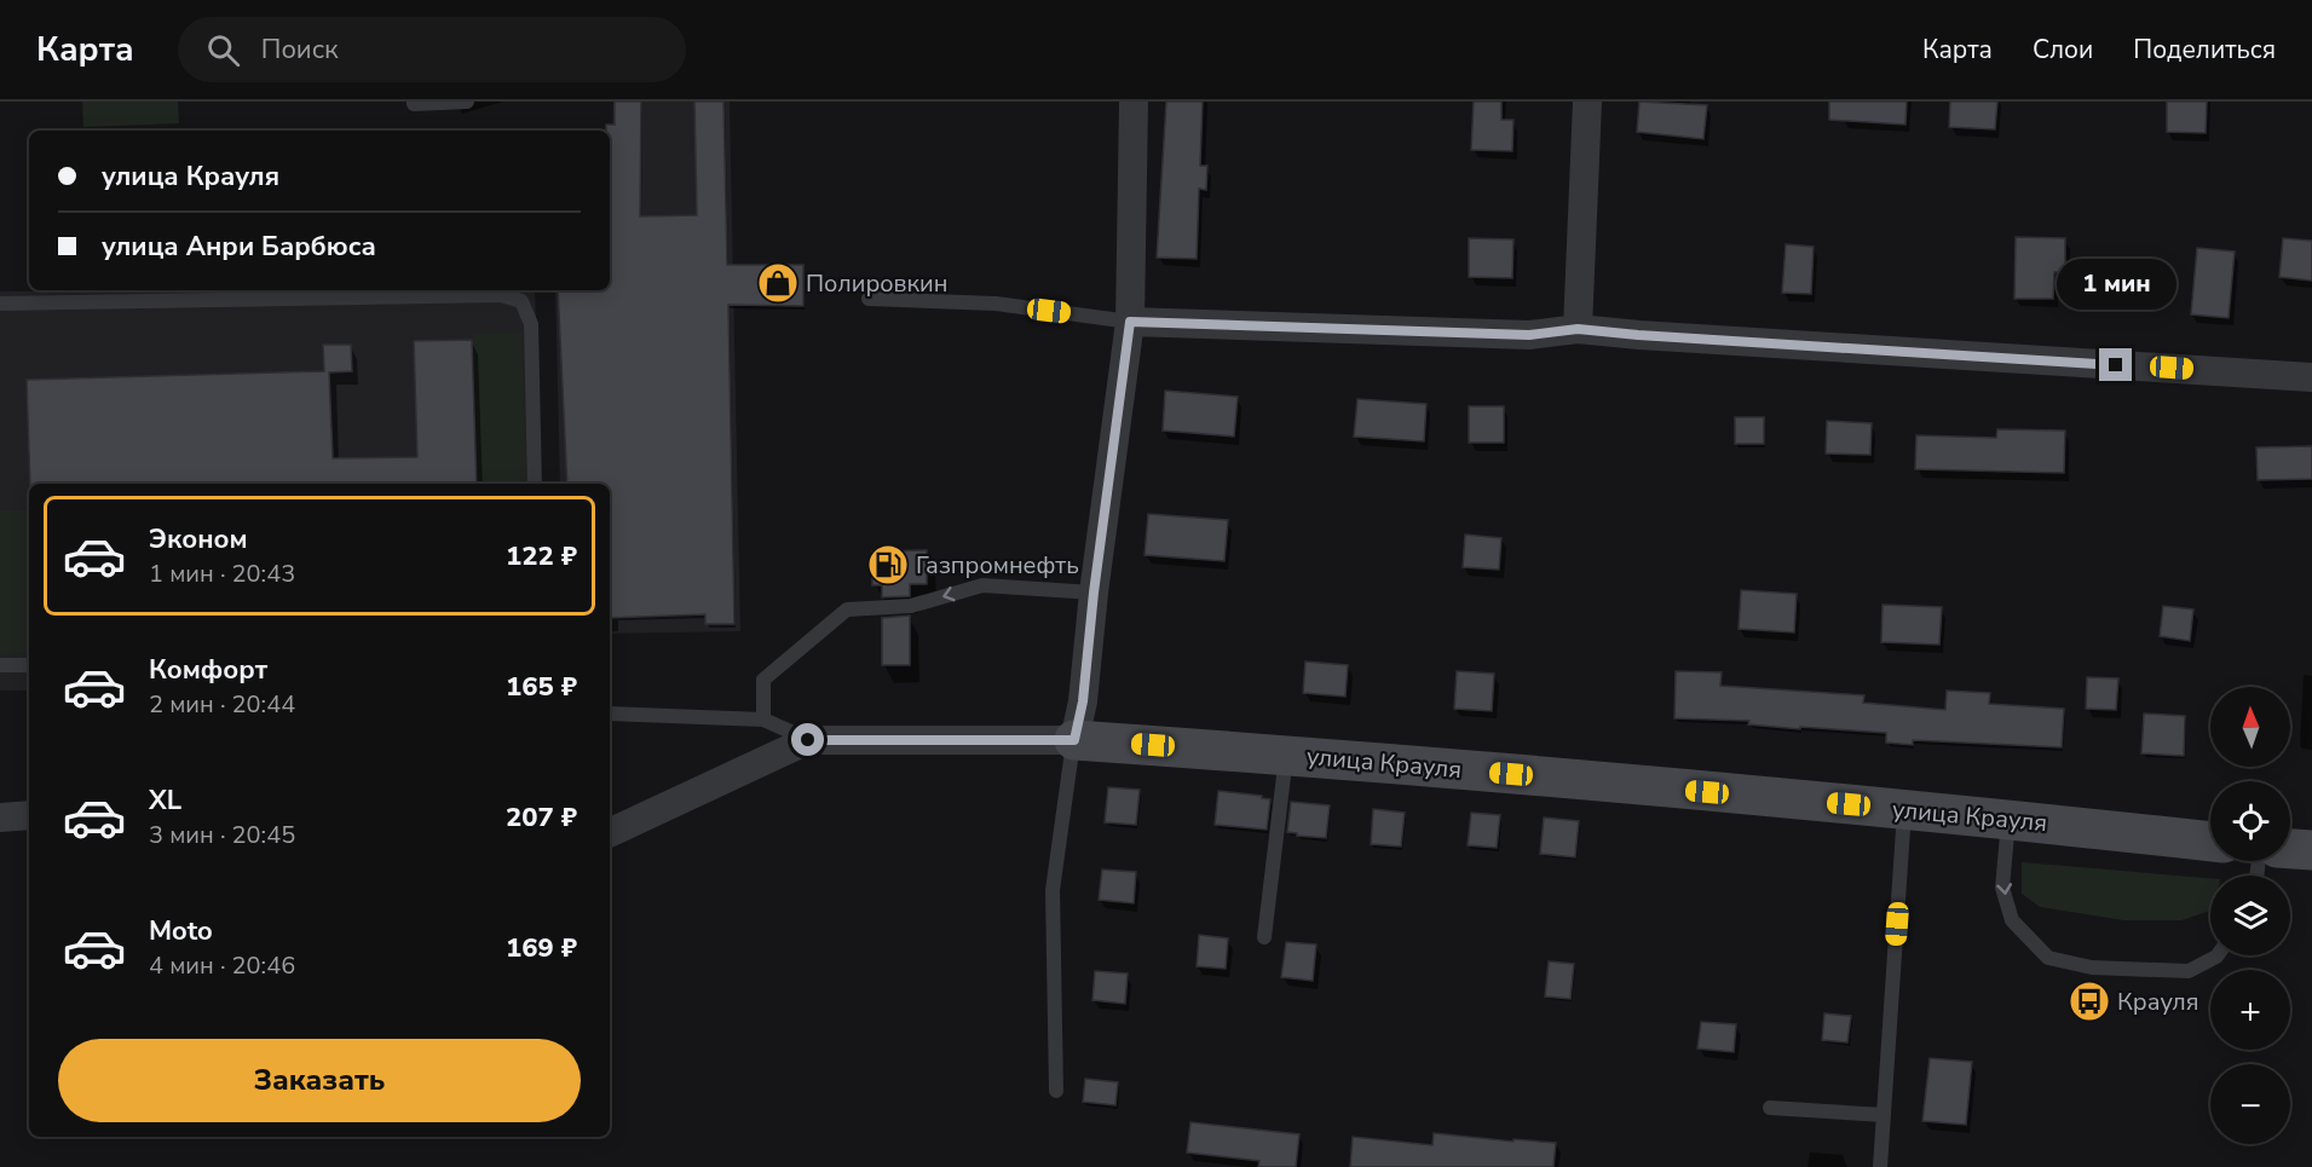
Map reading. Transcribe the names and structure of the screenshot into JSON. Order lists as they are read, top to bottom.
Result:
{
  "streets": {
    "street": ["улица Крауля"]
  },
  "places": {
    "shop": ["Полировкин"],
    "fuel station": ["Газпромнефть"],
    "bus stop": ["Крауля"]
  },
  "north": "top",
  "page": {
    "header": "Карта",
    "search": "Поиск",
    "nav": ["Карта", "Слои", "Поделиться"],
    "banner": ["улица Крауля", "улица Анри Барбюса"],
    "bubble": "1 мин",
    "list": [
      {
        "name": "Эконом",
        "note": "1 мин · 20:43",
        "value": "122 ₽"
      },
      {
        "name": "Комфорт",
        "note": "2 мин · 20:44",
        "value": "165 ₽"
      },
      {
        "name": "XL",
        "note": "3 мин · 20:45",
        "value": "207 ₽"
      },
      {
        "name": "Moto",
        "note": "4 мин · 20:46",
        "value": "169 ₽"
      }
    ],
    "map_buttons": ["+", "−"],
    "buttons": "Заказать"
  }
}
